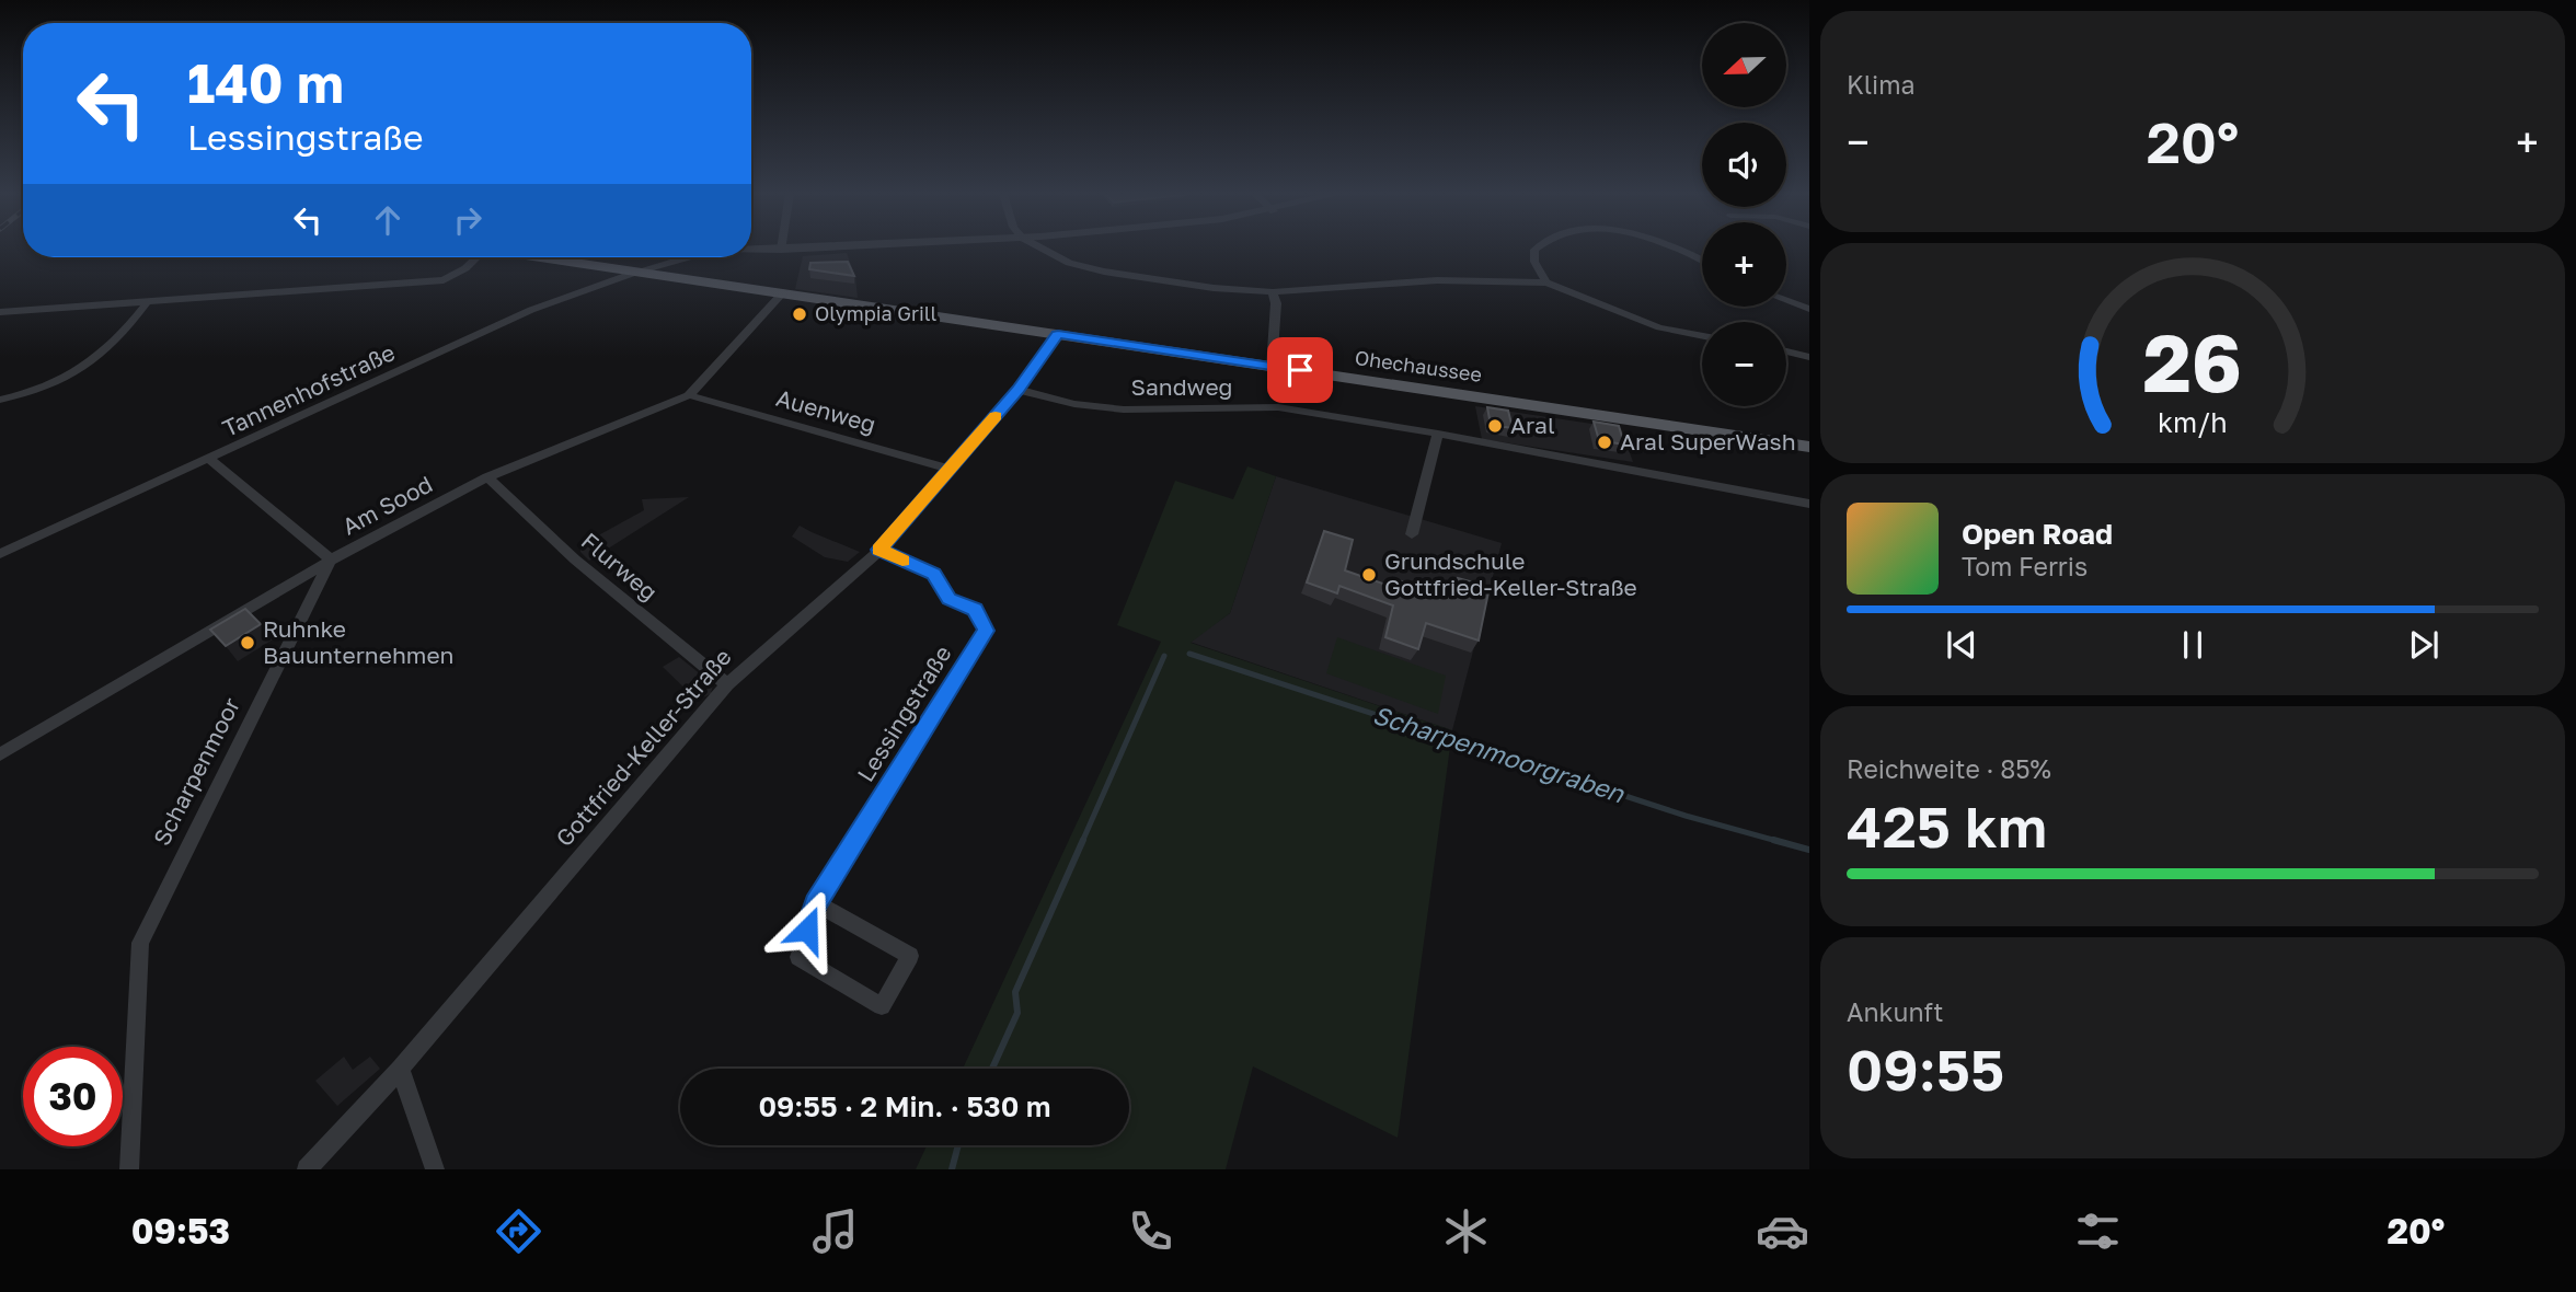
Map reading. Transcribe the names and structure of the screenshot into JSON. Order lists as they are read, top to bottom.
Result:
{
  "streets": {
    "main road": ["Ohechaussee"],
    "street": [
      "Sandweg",
      "Tannenhofstraße",
      "Auenweg",
      "Am Sood",
      "Flurweg",
      "Lessingstraße",
      "Gottfried-Keller-Straße",
      "Scharpenmoor"
    ]
  },
  "crossings": [
    ["Ohechaussee", "Tannenhofstraße"],
    ["Ohechaussee", "Am Sood"],
    ["Ohechaussee", "Gottfried-Keller-Straße"],
    ["Sandweg", "Gottfried-Keller-Straße"],
    ["Auenweg", "Am Sood"],
    ["Auenweg", "Gottfried-Keller-Straße"],
    ["Am Sood", "Flurweg"],
    ["Am Sood", "Scharpenmoor"],
    ["Flurweg", "Gottfried-Keller-Straße"],
    ["Lessingstraße", "Gottfried-Keller-Straße"]
  ],
  "water": ["Scharpenmoorgraben"],
  "places": [
    "Olympia Grill",
    "Aral",
    "Aral SuperWash",
    "Grundschule Gottfried-Keller-Straße",
    "Ruhnke Bauunternehmen"
  ],
  "north": "left",
  "page": {
    "tile": [
      "Klima",
      ["Reichweite · 85%", "425 km"],
      ["Ankunft", "09:55"]
    ],
    "map_buttons": ["+", "−"],
    "turn": ["140 m", "Lessingstraße"],
    "heat": ["−", "20°", "+"],
    "song": ["Open Road", "Tom Ferris"],
    "limit": "30",
    "trip": "09:55 · 2 Min. · 530 m",
    "tabs": ["09:53", "20°"],
    "gauge": ["26", "km/h"]
  }
}
